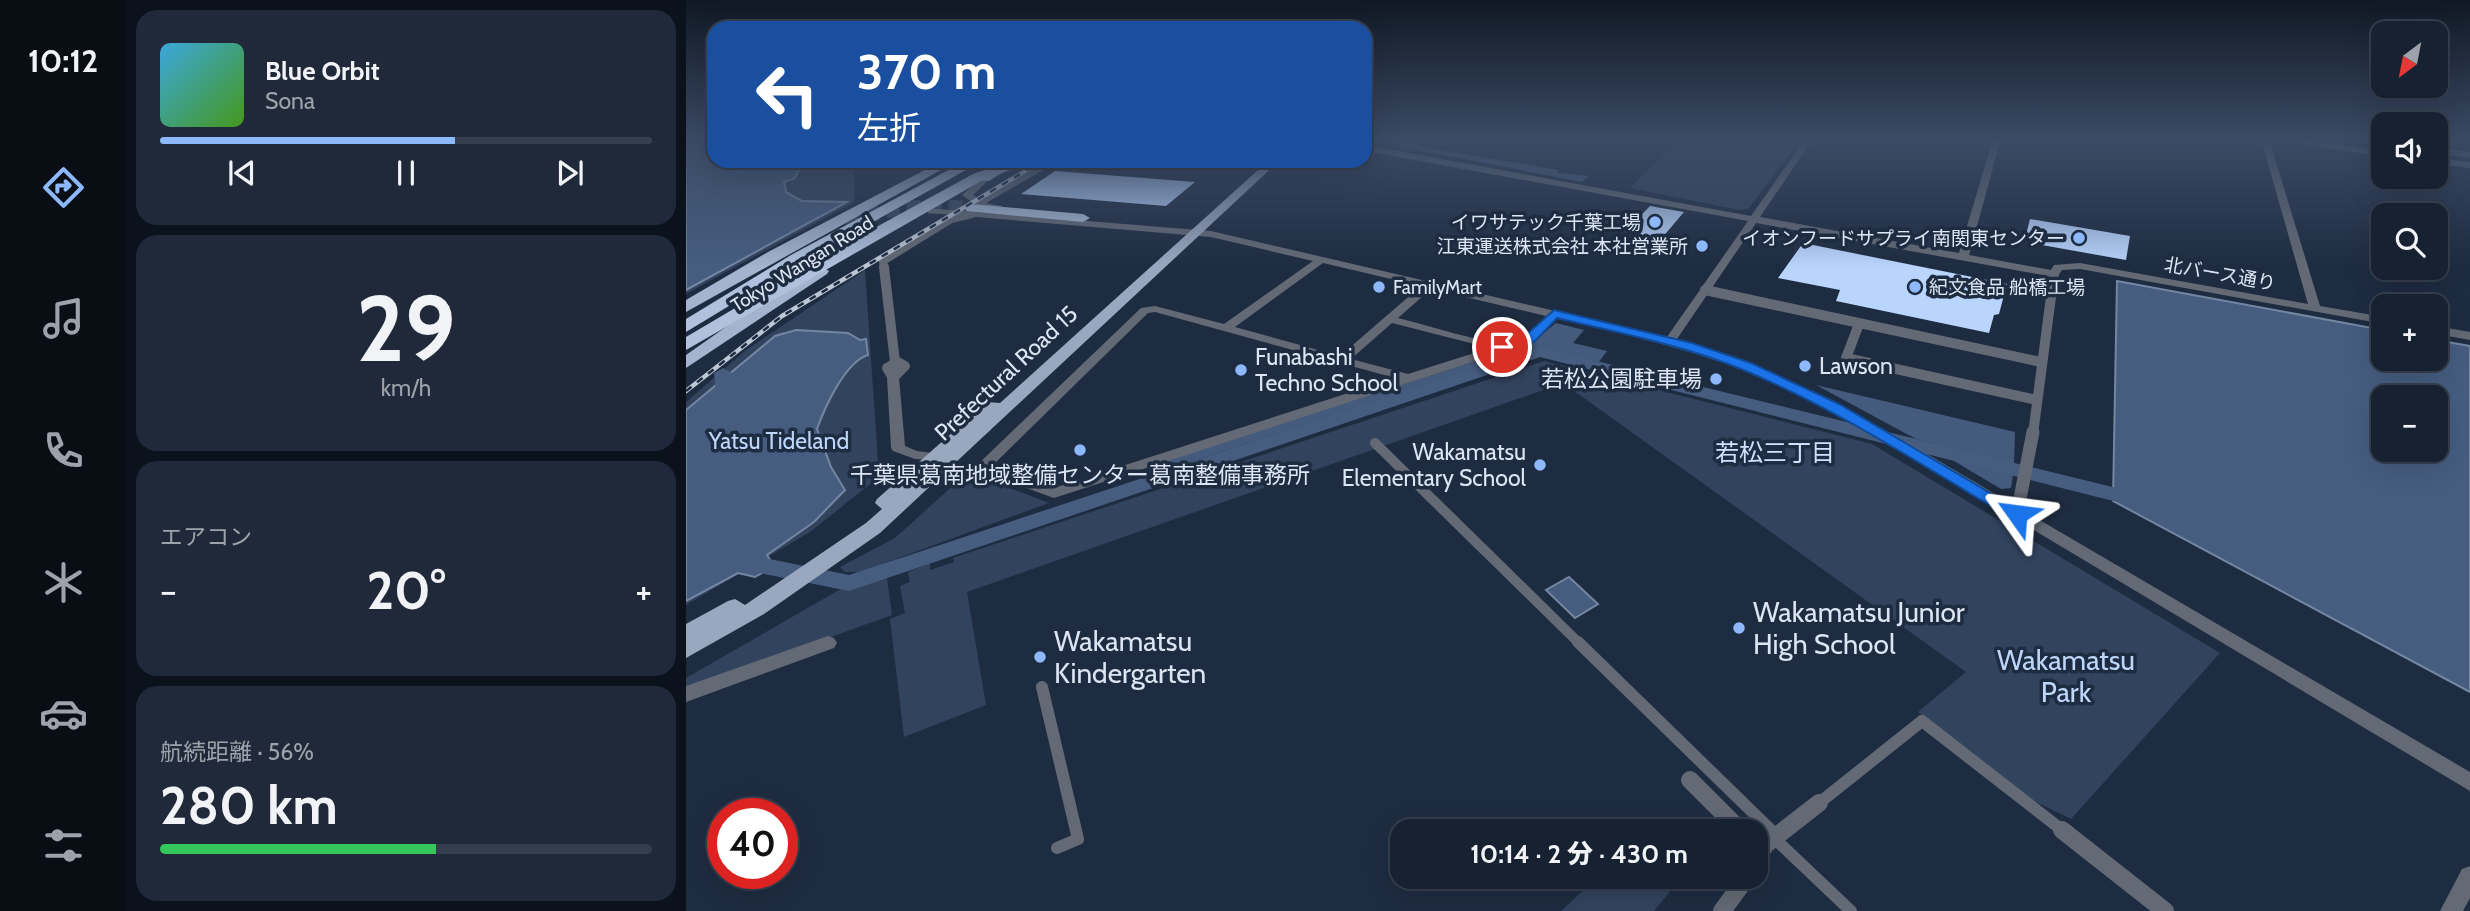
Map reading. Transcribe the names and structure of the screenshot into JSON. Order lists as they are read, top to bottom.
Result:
{
  "streets": {
    "highway": ["Tokyo Wangan Road"],
    "main road": ["Prefectural Road 15"],
    "street": ["北バース通り"]
  },
  "districts": ["若松三丁目"],
  "parks": ["Yatsu Tideland", "Wakamatsu Park"],
  "places": [
    "イワサテック千葉工場",
    "イオンフードサプライ南関東センター",
    "江東運送株式会社 本社営業所",
    "FamilyMart",
    "紀文食品 船橋工場",
    "Lawson",
    "Funabashi Techno School",
    "若松公園駐車場",
    "千葉県葛南地域整備センター葛南整備事務所",
    "Wakamatsu Elementary School",
    "Wakamatsu Junior High School",
    "Wakamatsu Kindergarten"
  ],
  "north": "bottom left",
  "page": {
    "tabs": "10:12",
    "map_buttons": ["+", "−"],
    "turn": ["370 m", "左折"],
    "song": ["Blue Orbit", "Sona"],
    "tile": [
      ["29", "km/h"],
      "エアコン",
      ["航続距離 · 56%", "280 km"]
    ],
    "heat": ["−", "20°", "+"],
    "limit": "40",
    "trip": "10:14 · 2 分 · 430 m"
  }
}
